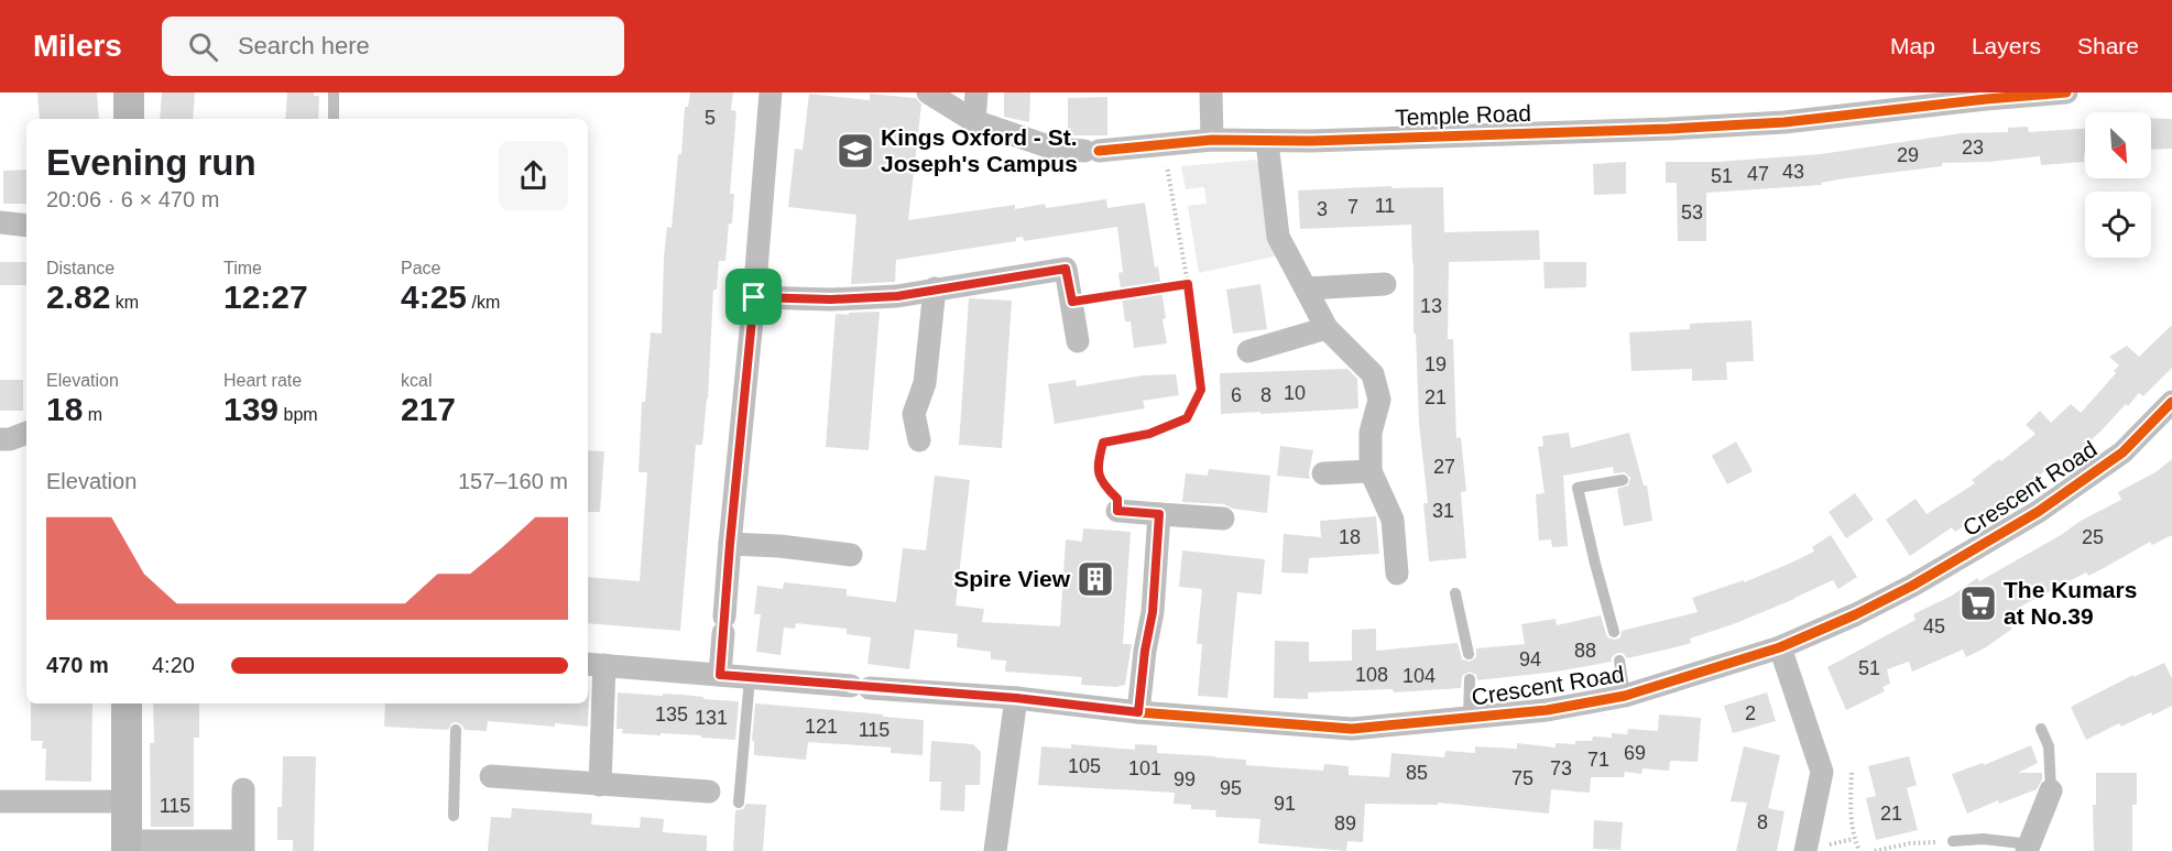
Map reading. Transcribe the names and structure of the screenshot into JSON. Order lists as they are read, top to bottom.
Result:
{
  "streets": {
    "street": ["Temple Road", "Crescent Road"]
  },
  "places": {
    "school or university": ["Kings Oxford - St. Joseph's Campus"],
    "building": ["Spire View"],
    "supermarket": ["The Kumars at No.39"]
  },
  "house_numbers": [
    "5",
    "23",
    "29",
    "43",
    "47",
    "51",
    "11",
    "7",
    "3",
    "53",
    "13",
    "19",
    "10",
    "6",
    "8",
    "21",
    "27",
    "31",
    "18",
    "25",
    "45",
    "88",
    "94",
    "51",
    "108",
    "104",
    "2",
    "135",
    "131",
    "121",
    "115",
    "69",
    "71",
    "105",
    "101",
    "73",
    "85",
    "75",
    "99",
    "95",
    "91",
    "115",
    "21",
    "8",
    "89"
  ],
  "north": "bottom right",
  "page": {
    "header": "Milers",
    "search": "Search here",
    "nav": ["Map", "Layers", "Share"],
    "heading": ["Evening run", "20:06 · 6 × 470 m"],
    "stats": [
      ["Distance", "2.82 km"],
      ["Time", "12:27"],
      ["Pace", "4:25 /km"],
      ["Elevation", "18 m"],
      ["Heart rate", "139 bpm"],
      ["kcal", "217"]
    ],
    "chart": ["Elevation", "157–160 m"],
    "list": [
      {
        "name": "470 m",
        "note": "4:20"
      }
    ]
  }
}
